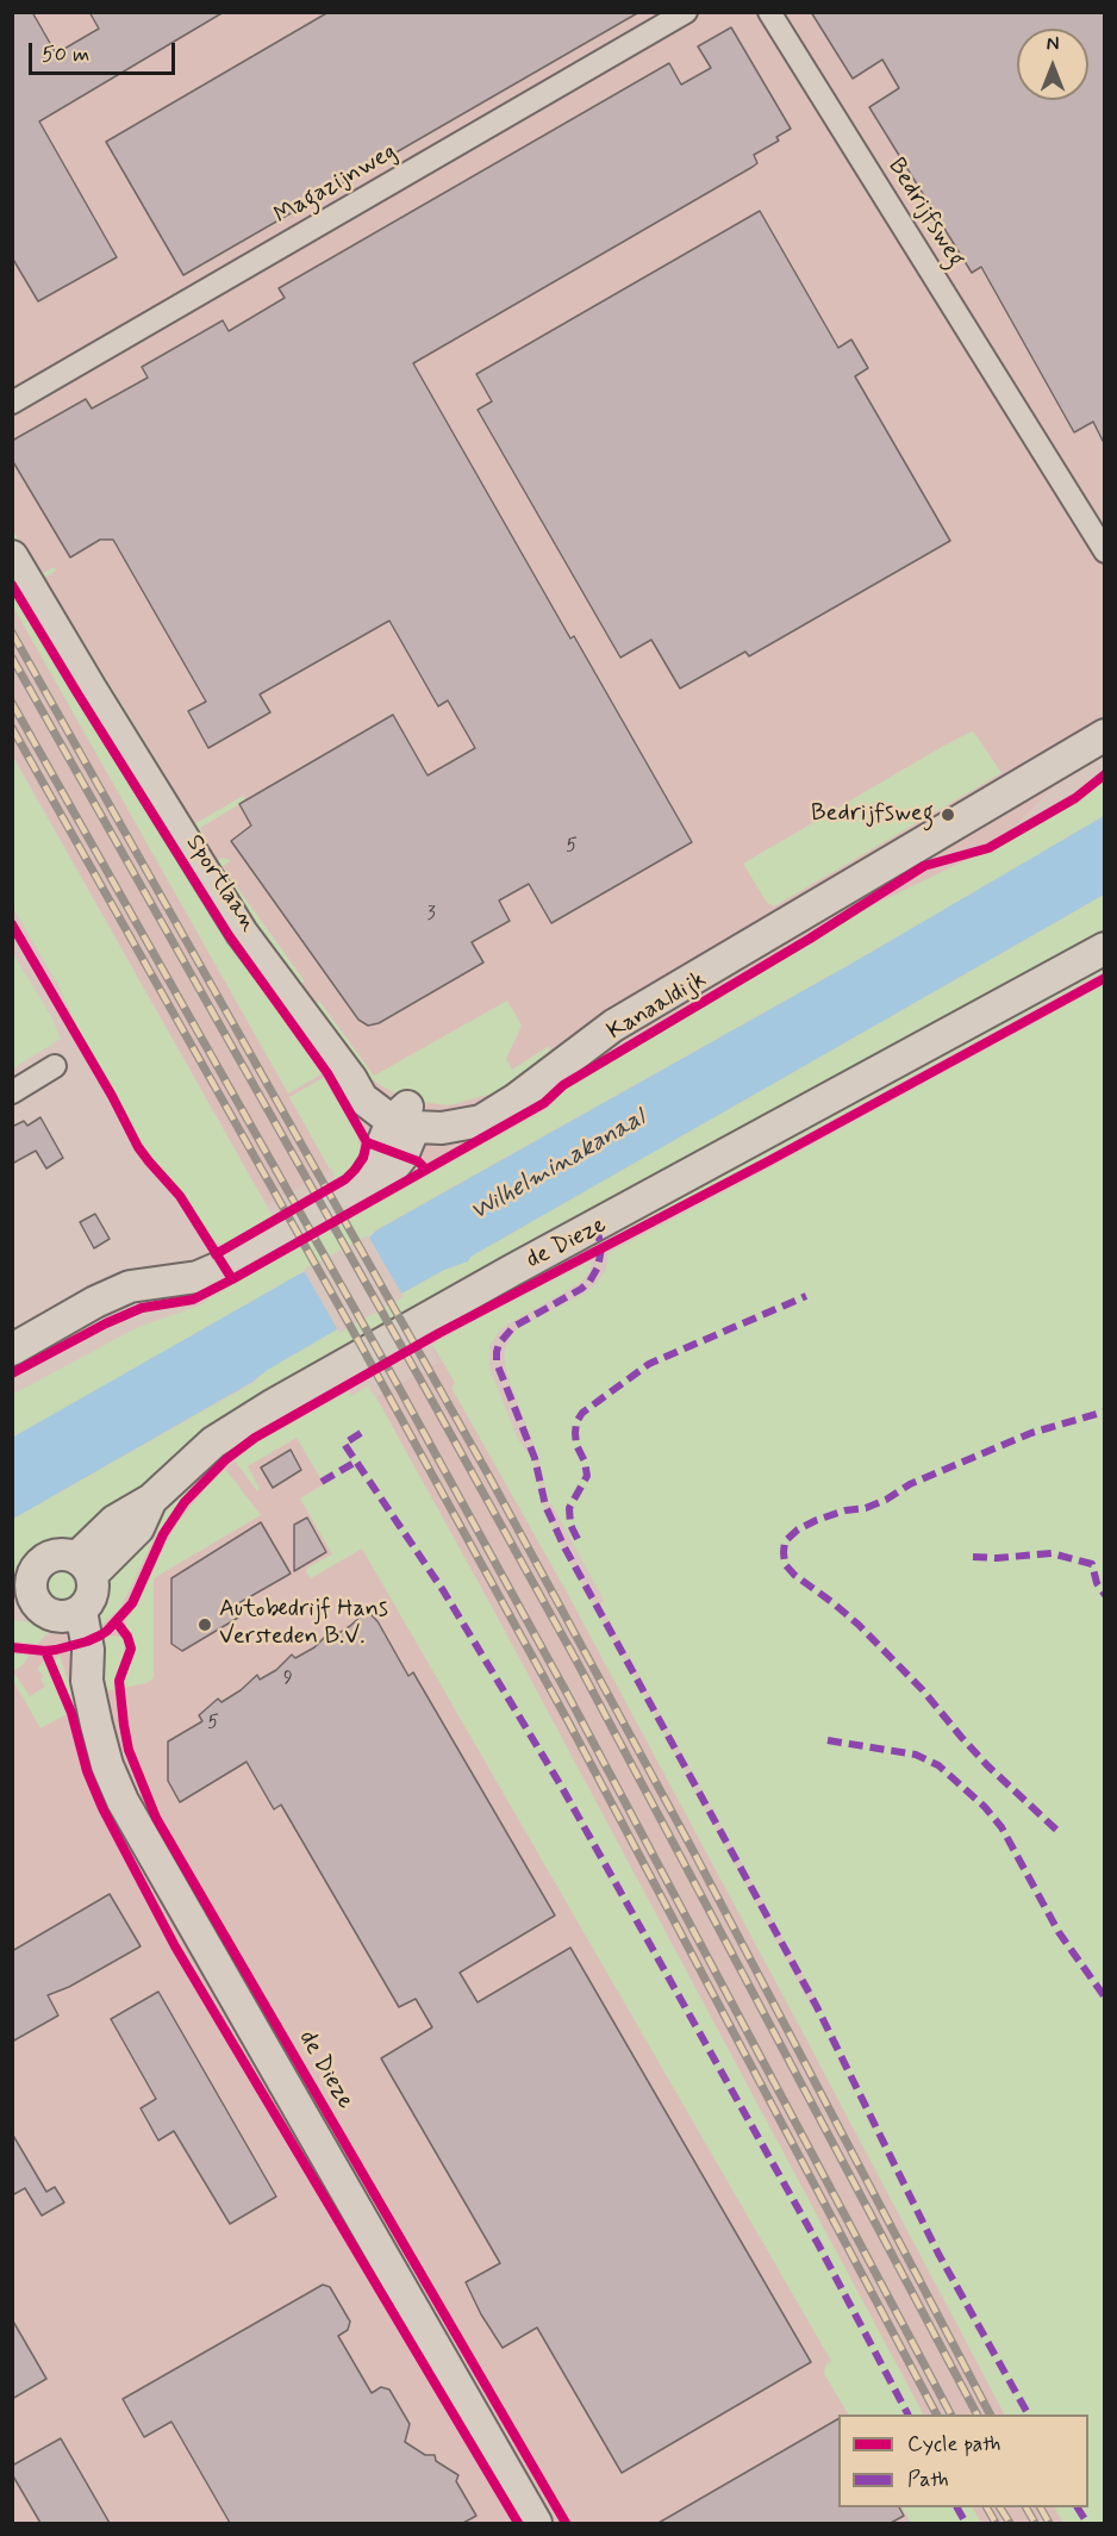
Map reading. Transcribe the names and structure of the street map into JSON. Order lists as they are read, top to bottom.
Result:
{
  "streets": {
    "street": [
      "Magazijnweg",
      "Bedrijfsweg",
      "Sportlaan",
      "Kanaaldijk",
      "de Dieze"
    ]
  },
  "crossings": [
    ["Sportlaan", "Kanaaldijk"]
  ],
  "water": ["Wilhelminakanaal"],
  "places": ["Bedrijfsweg", "Autobedrijf Hans Versteden B.V."],
  "house_numbers": [
    "5",
    "3",
    "9",
    "5"
  ],
  "legend": ["Cycle path", "Path"],
  "scale_bar": "50 m",
  "north": "top"
}
